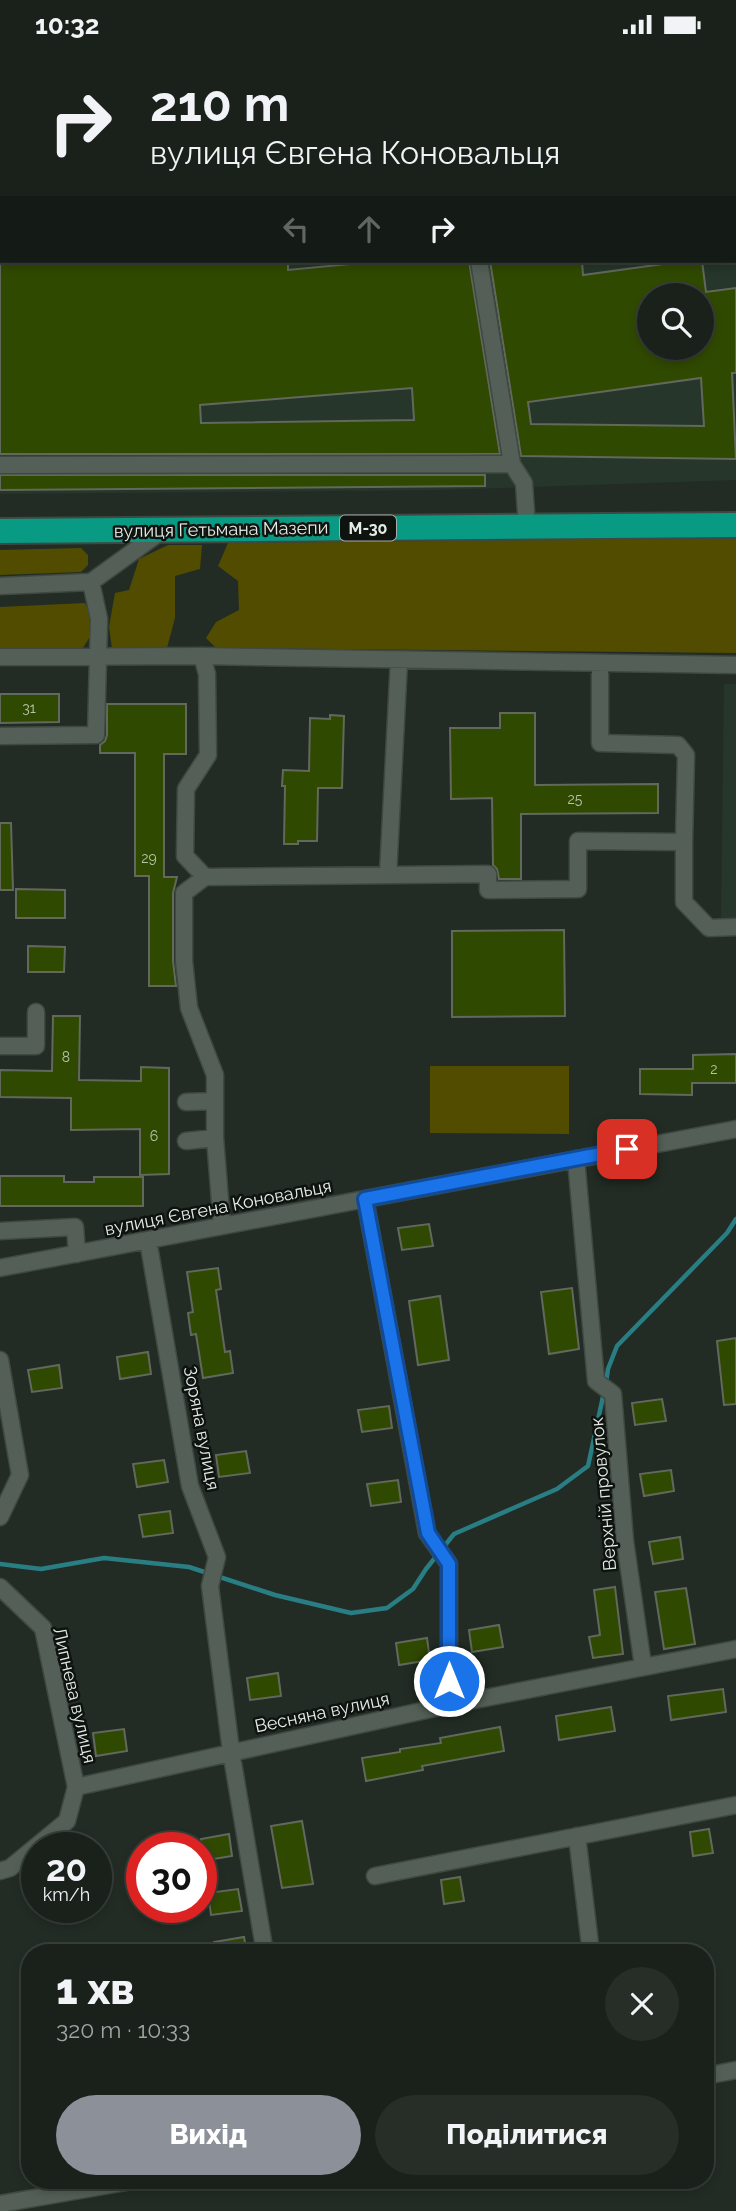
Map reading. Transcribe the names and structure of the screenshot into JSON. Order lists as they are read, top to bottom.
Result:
{
  "streets": {
    "highway": ["М-30", "вулиця Гетьмана Мазепи"],
    "street": [
      "вулиця Євгена Коновальця",
      "Зоряна вулиця",
      "Верхній провулок",
      "Липнева вулиця",
      "Весняна вулиця"
    ]
  },
  "crossings": [
    ["вулиця Євгена Коновальця", "Зоряна вулиця"],
    ["вулиця Євгена Коновальця", "Верхній провулок"],
    ["Зоряна вулиця", "Весняна вулиця"],
    ["Верхній провулок", "Весняна вулиця"],
    ["Липнева вулиця", "Весняна вулиця"]
  ],
  "house_numbers": [
    "31",
    "25",
    "29",
    "8",
    "2",
    "6"
  ],
  "page": {
    "status": "10:32",
    "turn": ["210 m", "вулиця Євгена Коновальця"],
    "speed": "20 km/h",
    "limit": "30",
    "heading": ["1 хв", "320 m · 10:33"],
    "buttons": ["Вихід", "Поділитися"]
  }
}
